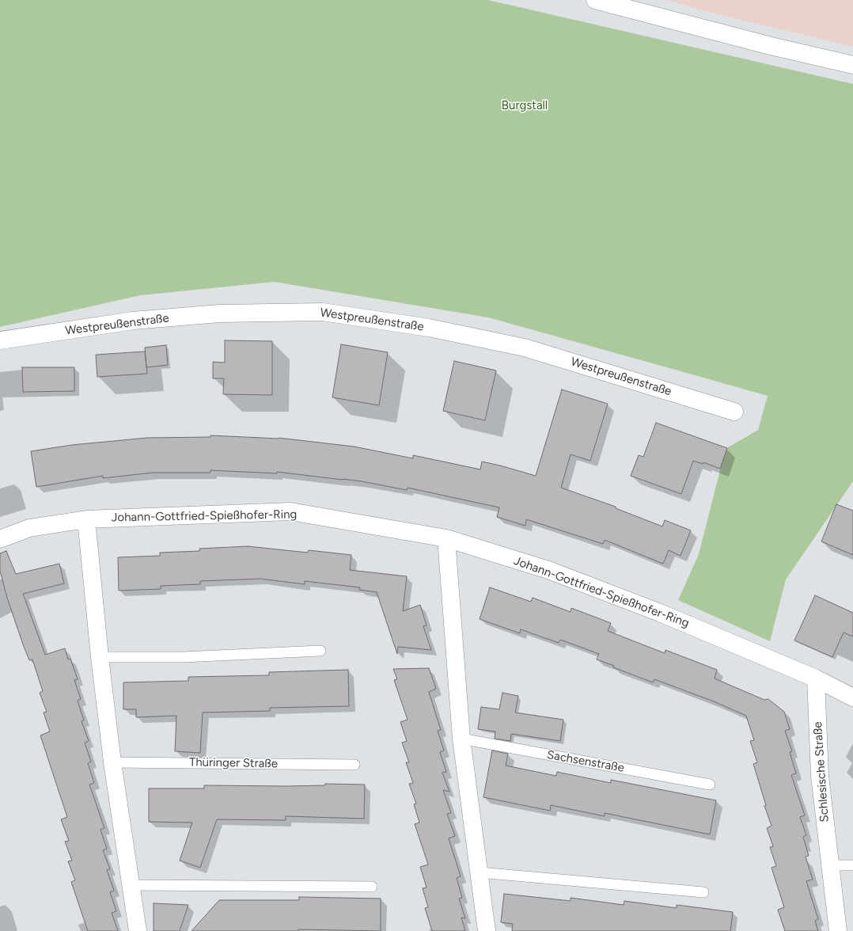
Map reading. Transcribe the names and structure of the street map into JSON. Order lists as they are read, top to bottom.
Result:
{
  "streets": {
    "main road": ["Westpreußenstraße", "Johann-Gottfried-Spießhofer-Ring", "Schlesische Straße"],
    "lane": ["Sachsenstraße", "Thüringer Straße"]
  },
  "crossings": [
    ["Johann-Gottfried-Spießhofer-Ring", "Schlesische Straße"]
  ],
  "parks": ["Burgstall"]
}
